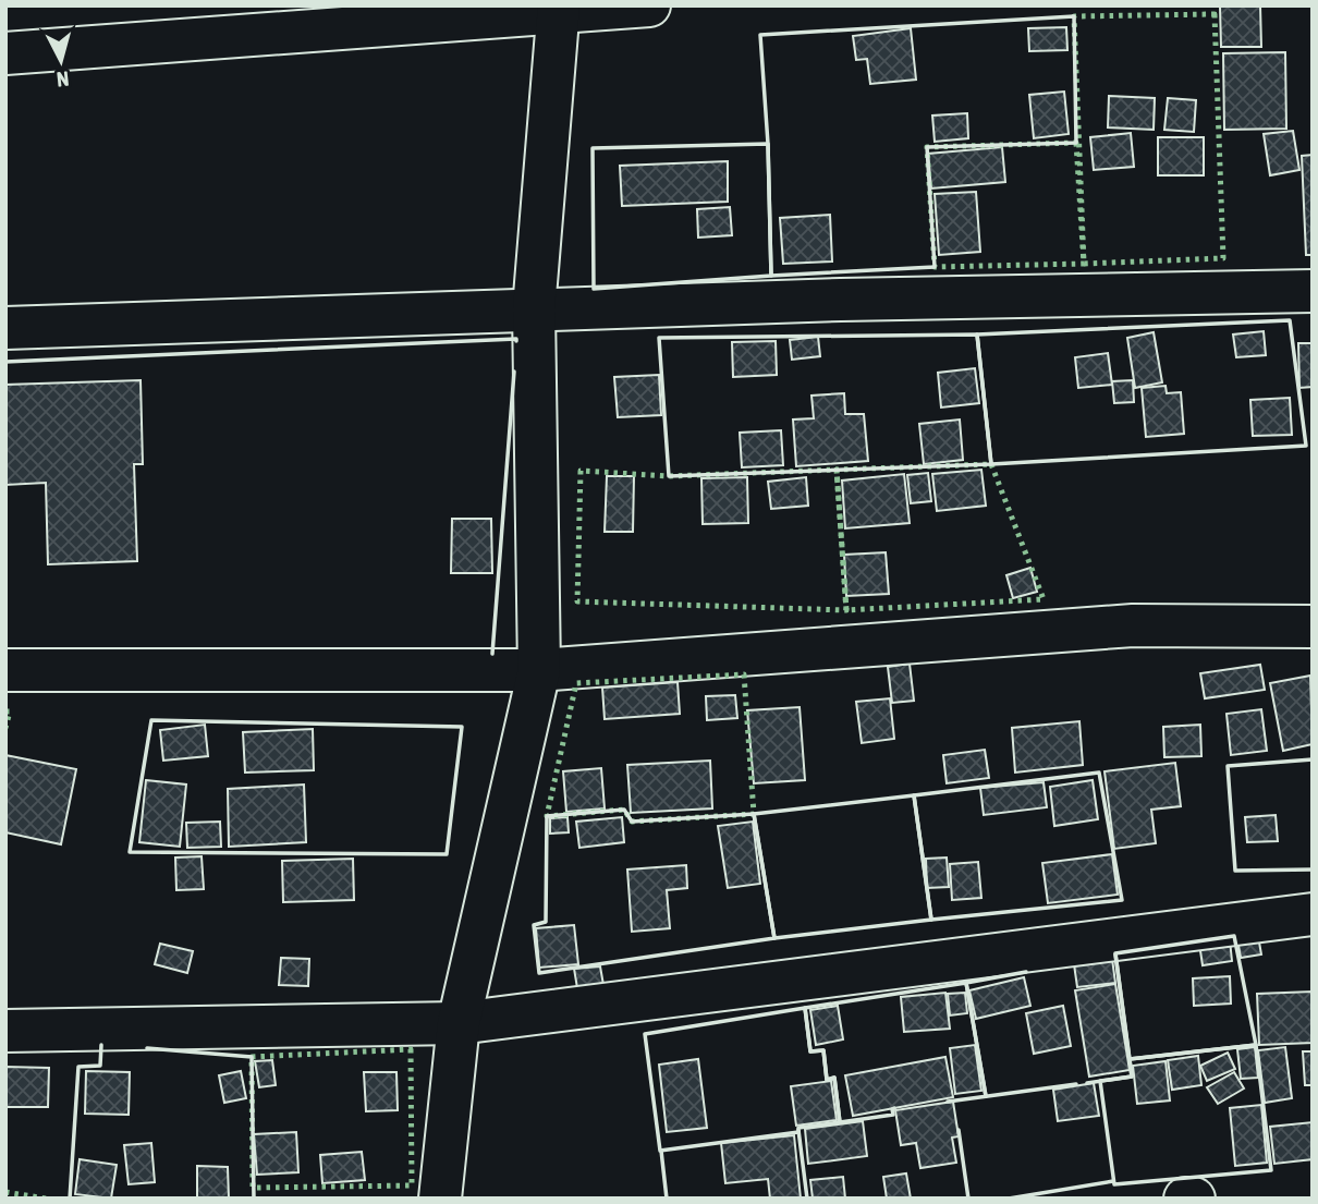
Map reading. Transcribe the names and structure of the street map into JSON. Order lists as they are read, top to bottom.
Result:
{
  "north": "bottom"
}
